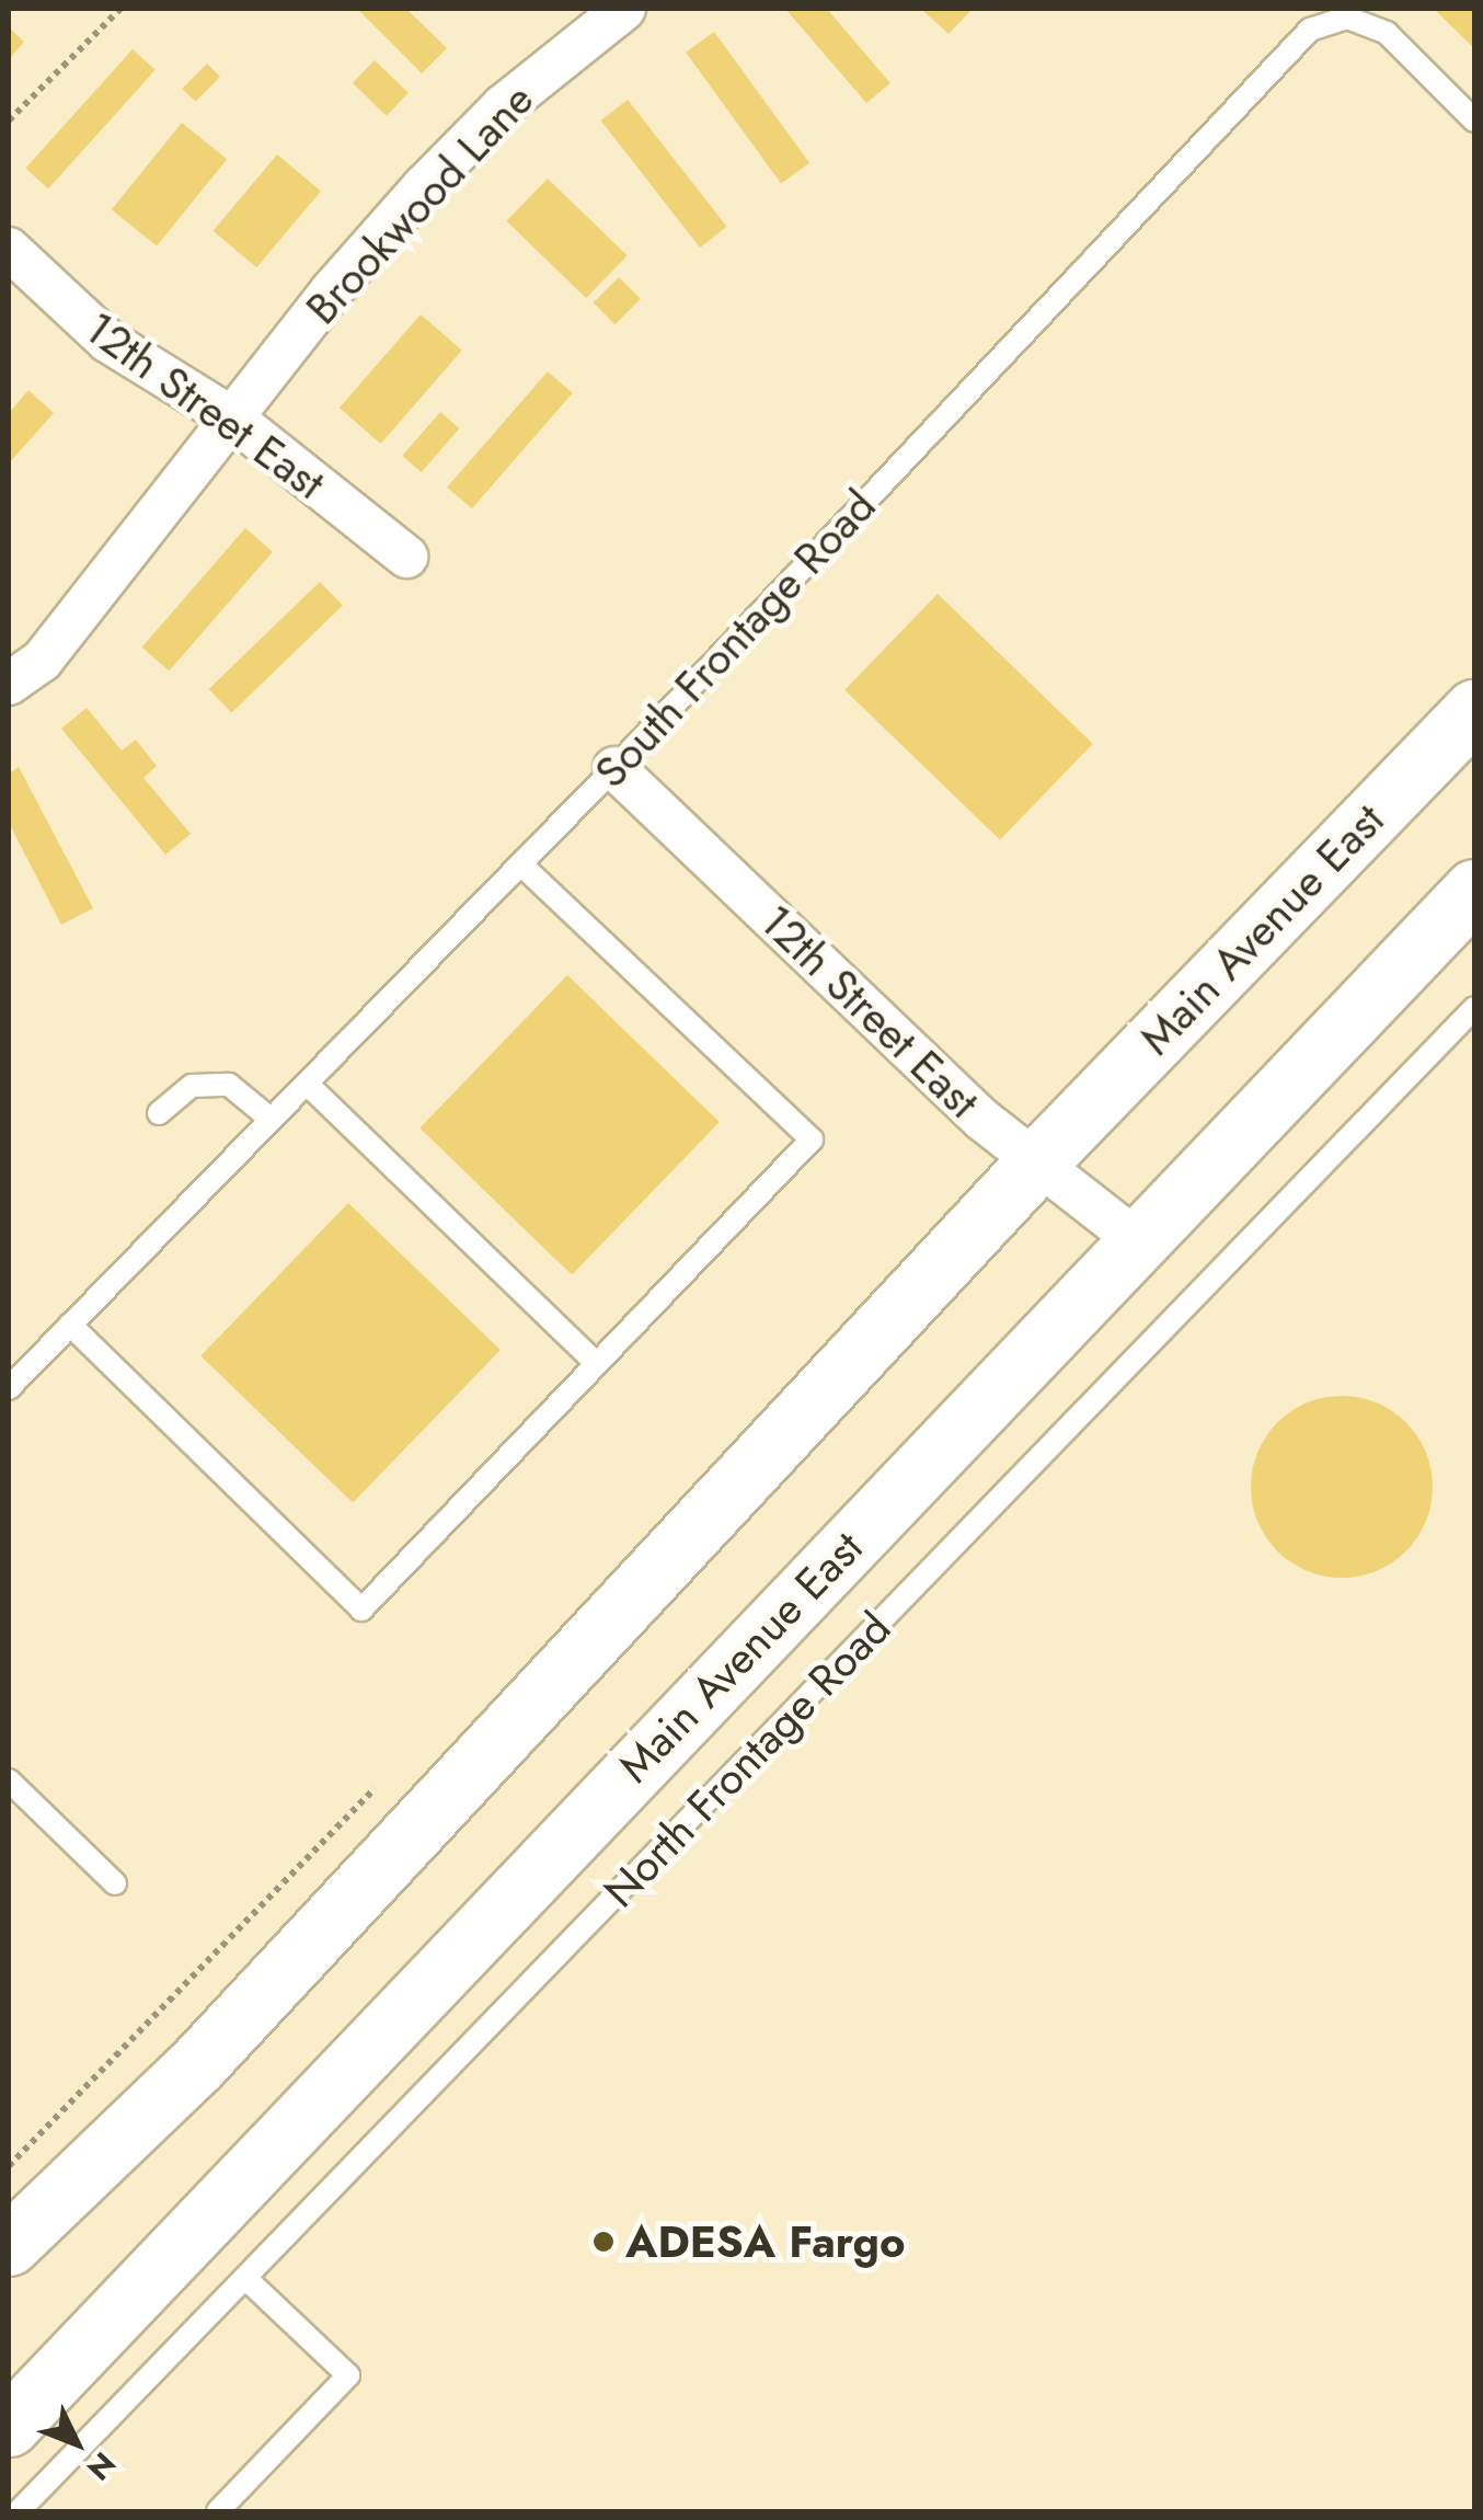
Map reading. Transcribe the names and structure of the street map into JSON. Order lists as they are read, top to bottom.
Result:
{
  "streets": {
    "main road": ["Main Avenue East"],
    "street": ["Brookwood Lane", "12th Street East"],
    "lane": ["South Frontage Road", "North Frontage Road"]
  },
  "crossings": [
    ["Brookwood Lane", "12th Street East"],
    ["12th Street East", "South Frontage Road"],
    ["12th Street East", "Main Avenue East"]
  ],
  "places": ["ADESA Fargo"],
  "north": "bottom right"
}
